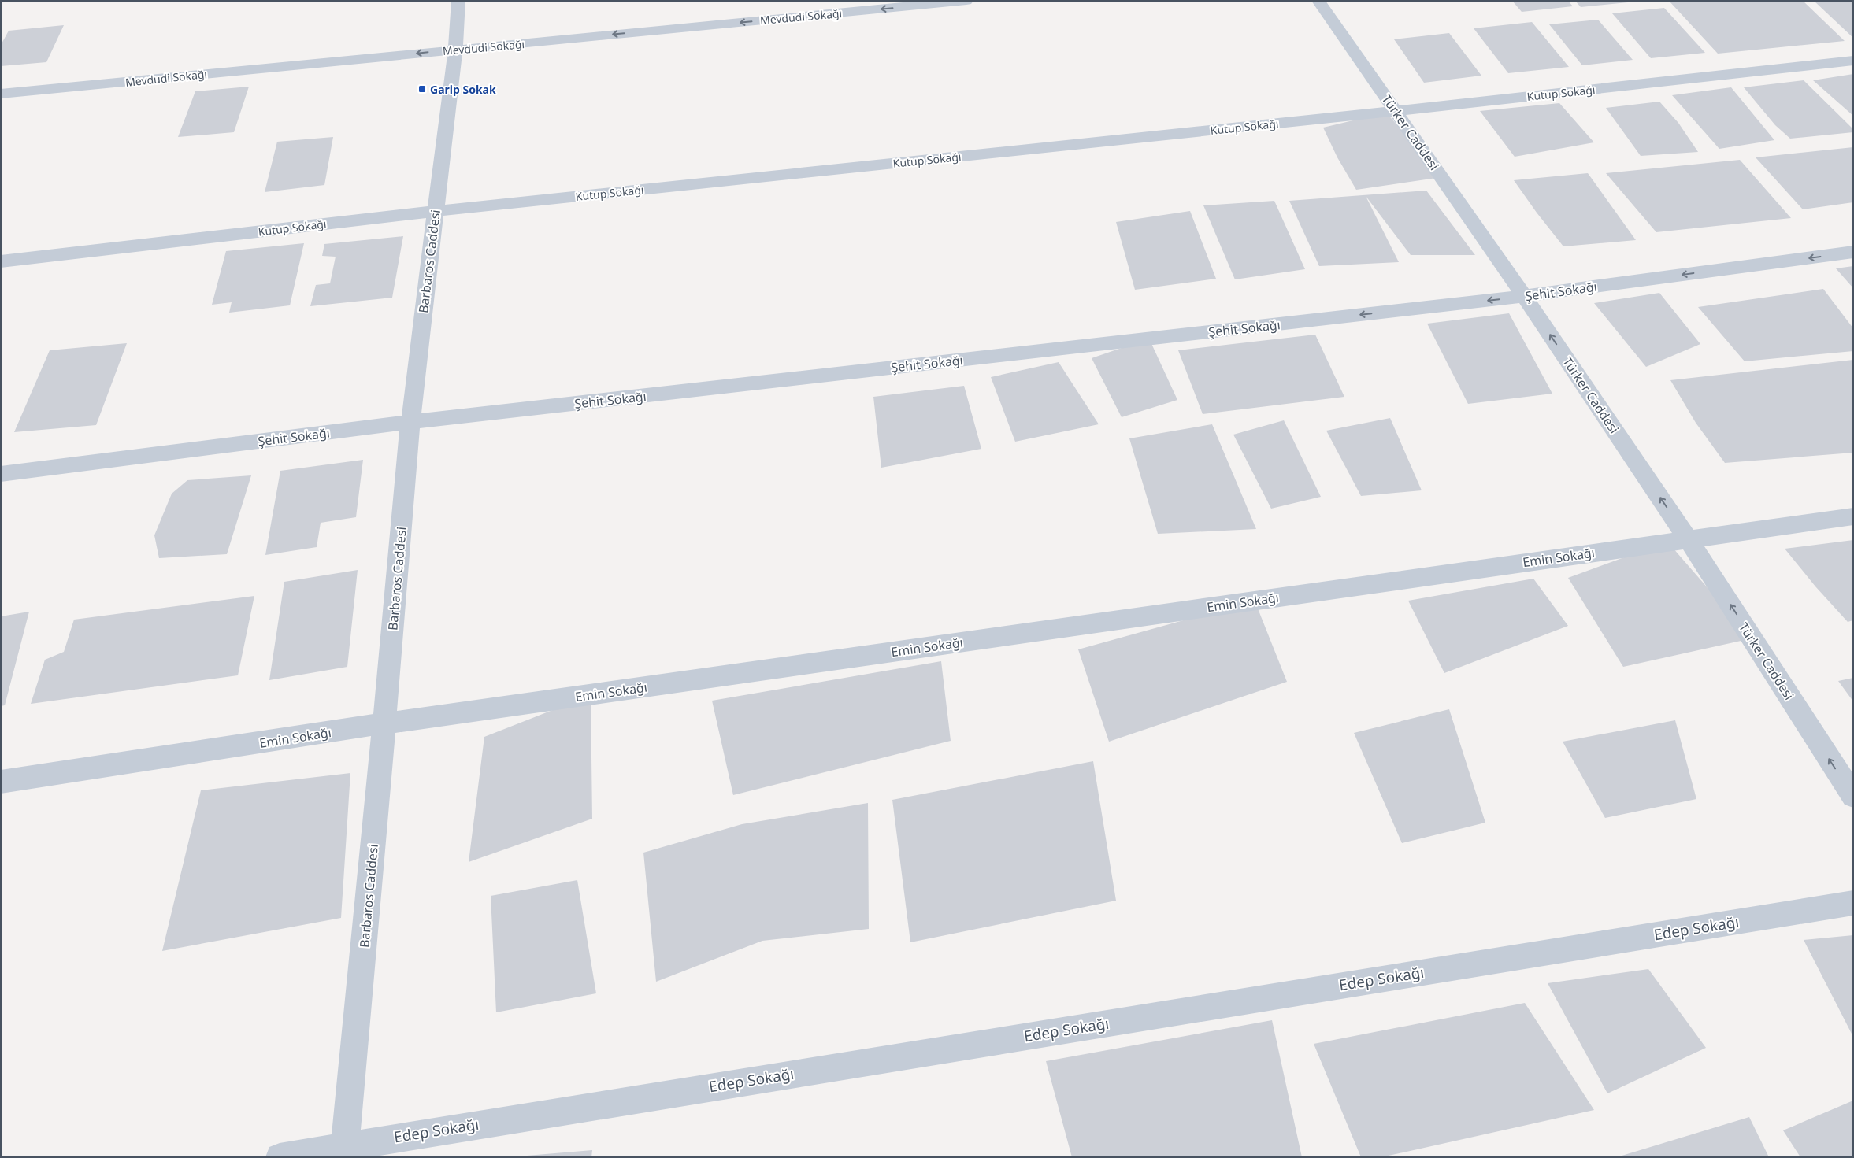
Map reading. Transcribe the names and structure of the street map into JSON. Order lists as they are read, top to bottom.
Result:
{
  "streets": {
    "street": [
      "Mevdudi Sokağı",
      "Kutup Sokağı",
      "Türker Caddesi",
      "Barbaros Caddesi",
      "Şehit Sokağı",
      "Emin Sokağı",
      "Edep Sokağı"
    ]
  },
  "crossings": [
    ["Mevdudi Sokağı", "Barbaros Caddesi"],
    ["Kutup Sokağı", "Türker Caddesi"],
    ["Kutup Sokağı", "Barbaros Caddesi"],
    ["Türker Caddesi", "Şehit Sokağı"],
    ["Türker Caddesi", "Emin Sokağı"],
    ["Barbaros Caddesi", "Şehit Sokağı"],
    ["Barbaros Caddesi", "Emin Sokağı"],
    ["Barbaros Caddesi", "Edep Sokağı"]
  ],
  "one_way": ["Mevdudi Sokağı", "Türker Caddesi", "Şehit Sokağı"],
  "places": {
    "transit": ["Garip Sokak"]
  }
}
